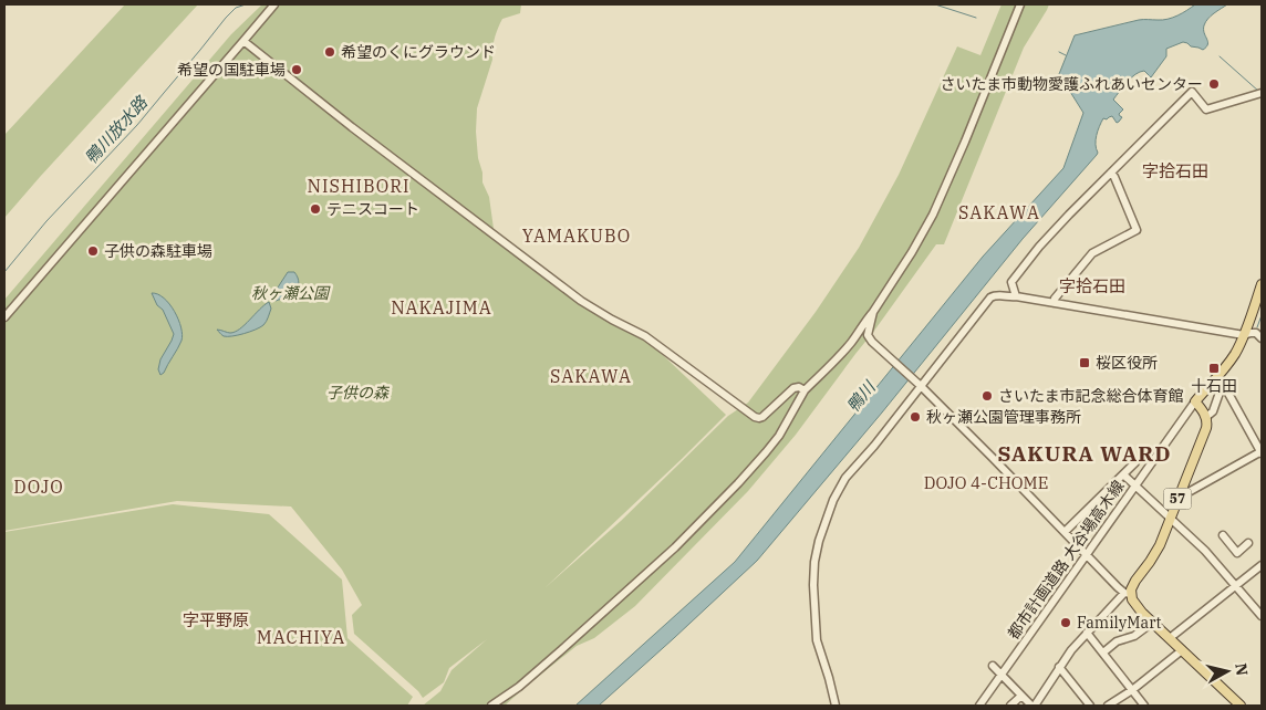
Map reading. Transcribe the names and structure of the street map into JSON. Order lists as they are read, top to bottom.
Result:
{
  "streets": {
    "main road": ["57"],
    "street": ["都市計画道路 大谷場高木線"]
  },
  "districts": [
    "字拾石田",
    "NISHIBORI",
    "SAKAWA",
    "YAMAKUBO",
    "字拾石田",
    "NAKAJIMA",
    "SAKAWA",
    "SAKURA WARD",
    "DOJO 4-CHOME",
    "DOJO",
    "字平野原",
    "MACHIYA"
  ],
  "water": ["鴨川放水路", "鴨川"],
  "parks": ["秋ヶ瀬公園", "子供の森"],
  "places": {
    "other": [
      "希望のくにグラウンド",
      "希望の国駐車場",
      "さいたま市動物愛護ふれあいセンター",
      "テニスコート",
      "子供の森駐車場",
      "さいたま市記念総合体育館",
      "秋ヶ瀬公園管理事務所",
      "FamilyMart"
    ],
    "transit": ["桜区役所", "十石田"]
  },
  "north": "right"
}
